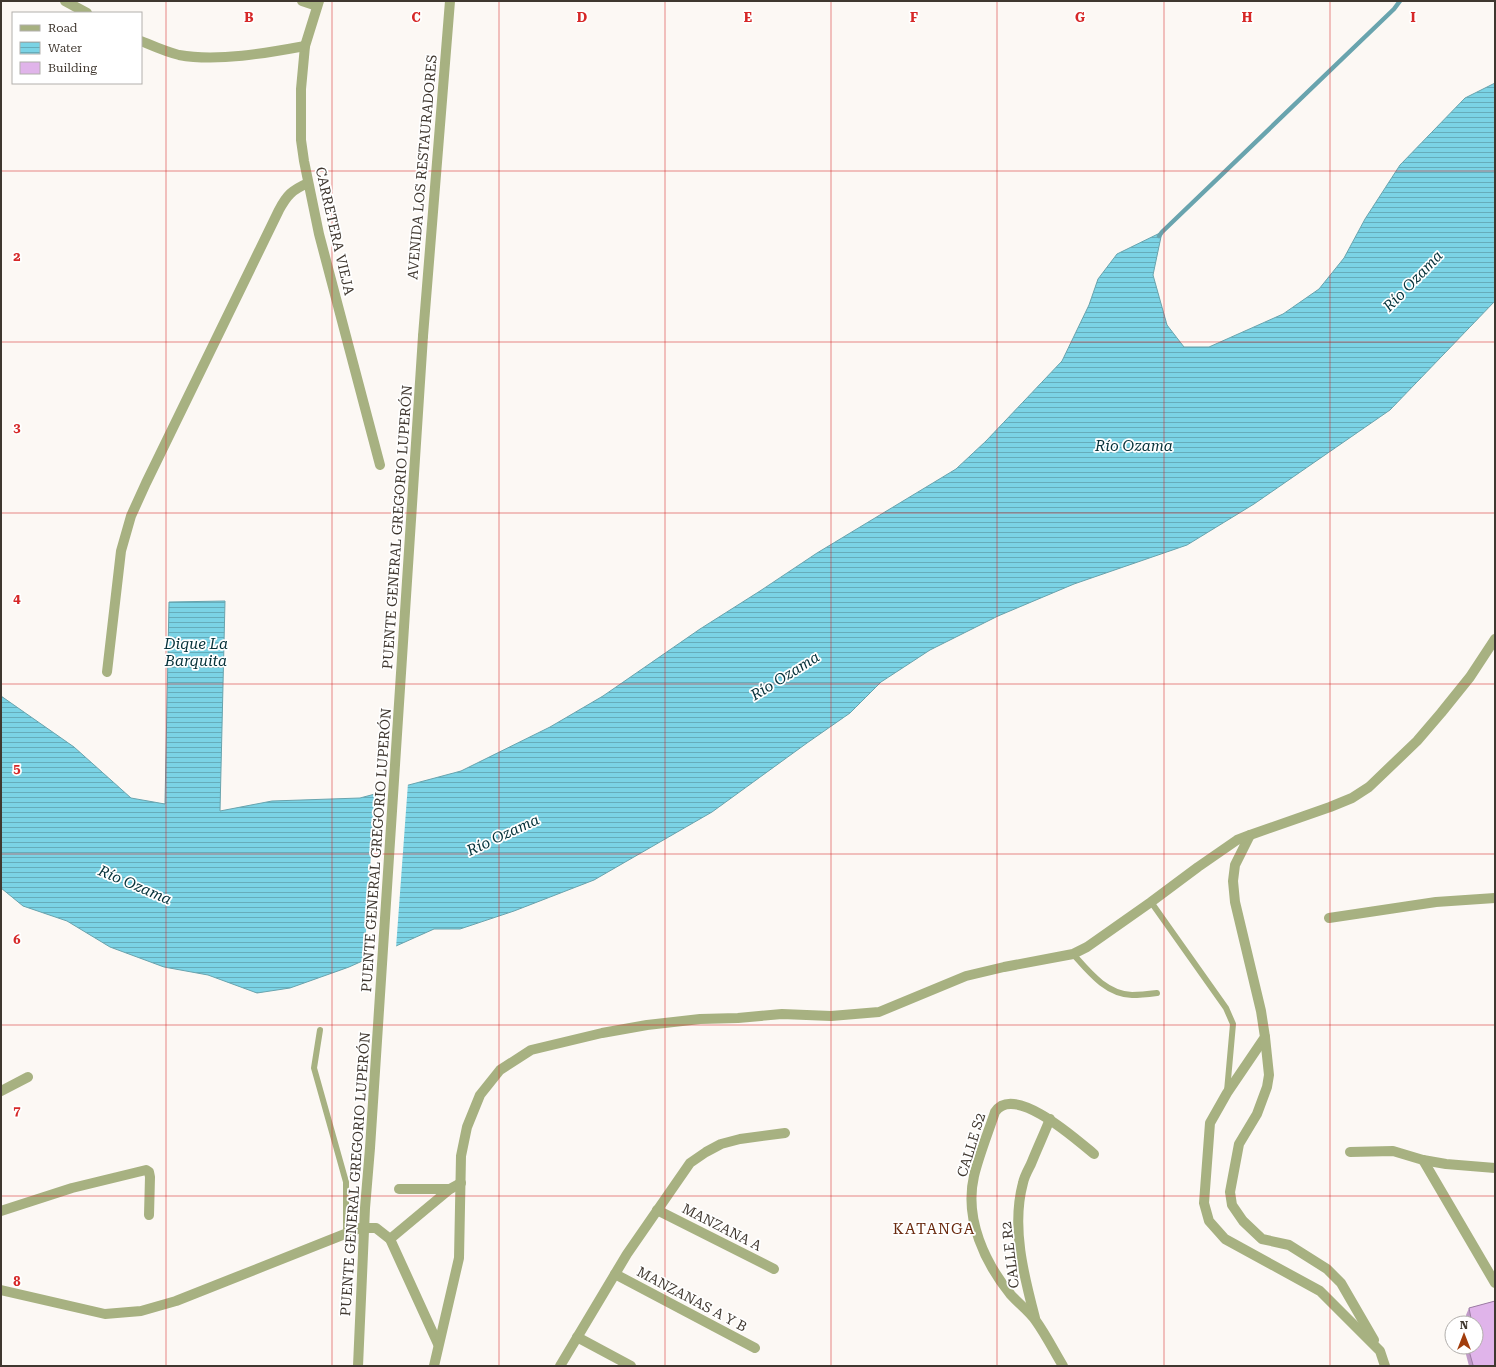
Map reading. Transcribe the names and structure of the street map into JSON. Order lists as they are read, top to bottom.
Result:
{
  "streets": {
    "street": [
      "AVENIDA LOS RESTAURADORES",
      "CARRETERA VIEJA",
      "PUENTE GENERAL GREGORIO LUPERÓN",
      "CALLE S2",
      "MANZANA A",
      "CALLE R2",
      "MANZANAS A Y B"
    ]
  },
  "crossings": [
    ["AVENIDA LOS RESTAURADORES", "PUENTE GENERAL GREGORIO LUPERÓN"],
    ["CALLE S2", "CALLE R2"]
  ],
  "districts": ["KATANGA"],
  "water": ["Río Ozama", "Dique La Barquita"],
  "legend": ["Road", "Water", "Building"],
  "north": "top",
  "grid": {
    "columns": [
      "B",
      "C",
      "D",
      "E",
      "F",
      "G",
      "H",
      "I"
    ],
    "rows": [
      "2",
      "3",
      "4",
      "5",
      "6",
      "7",
      "8"
    ]
  }
}
